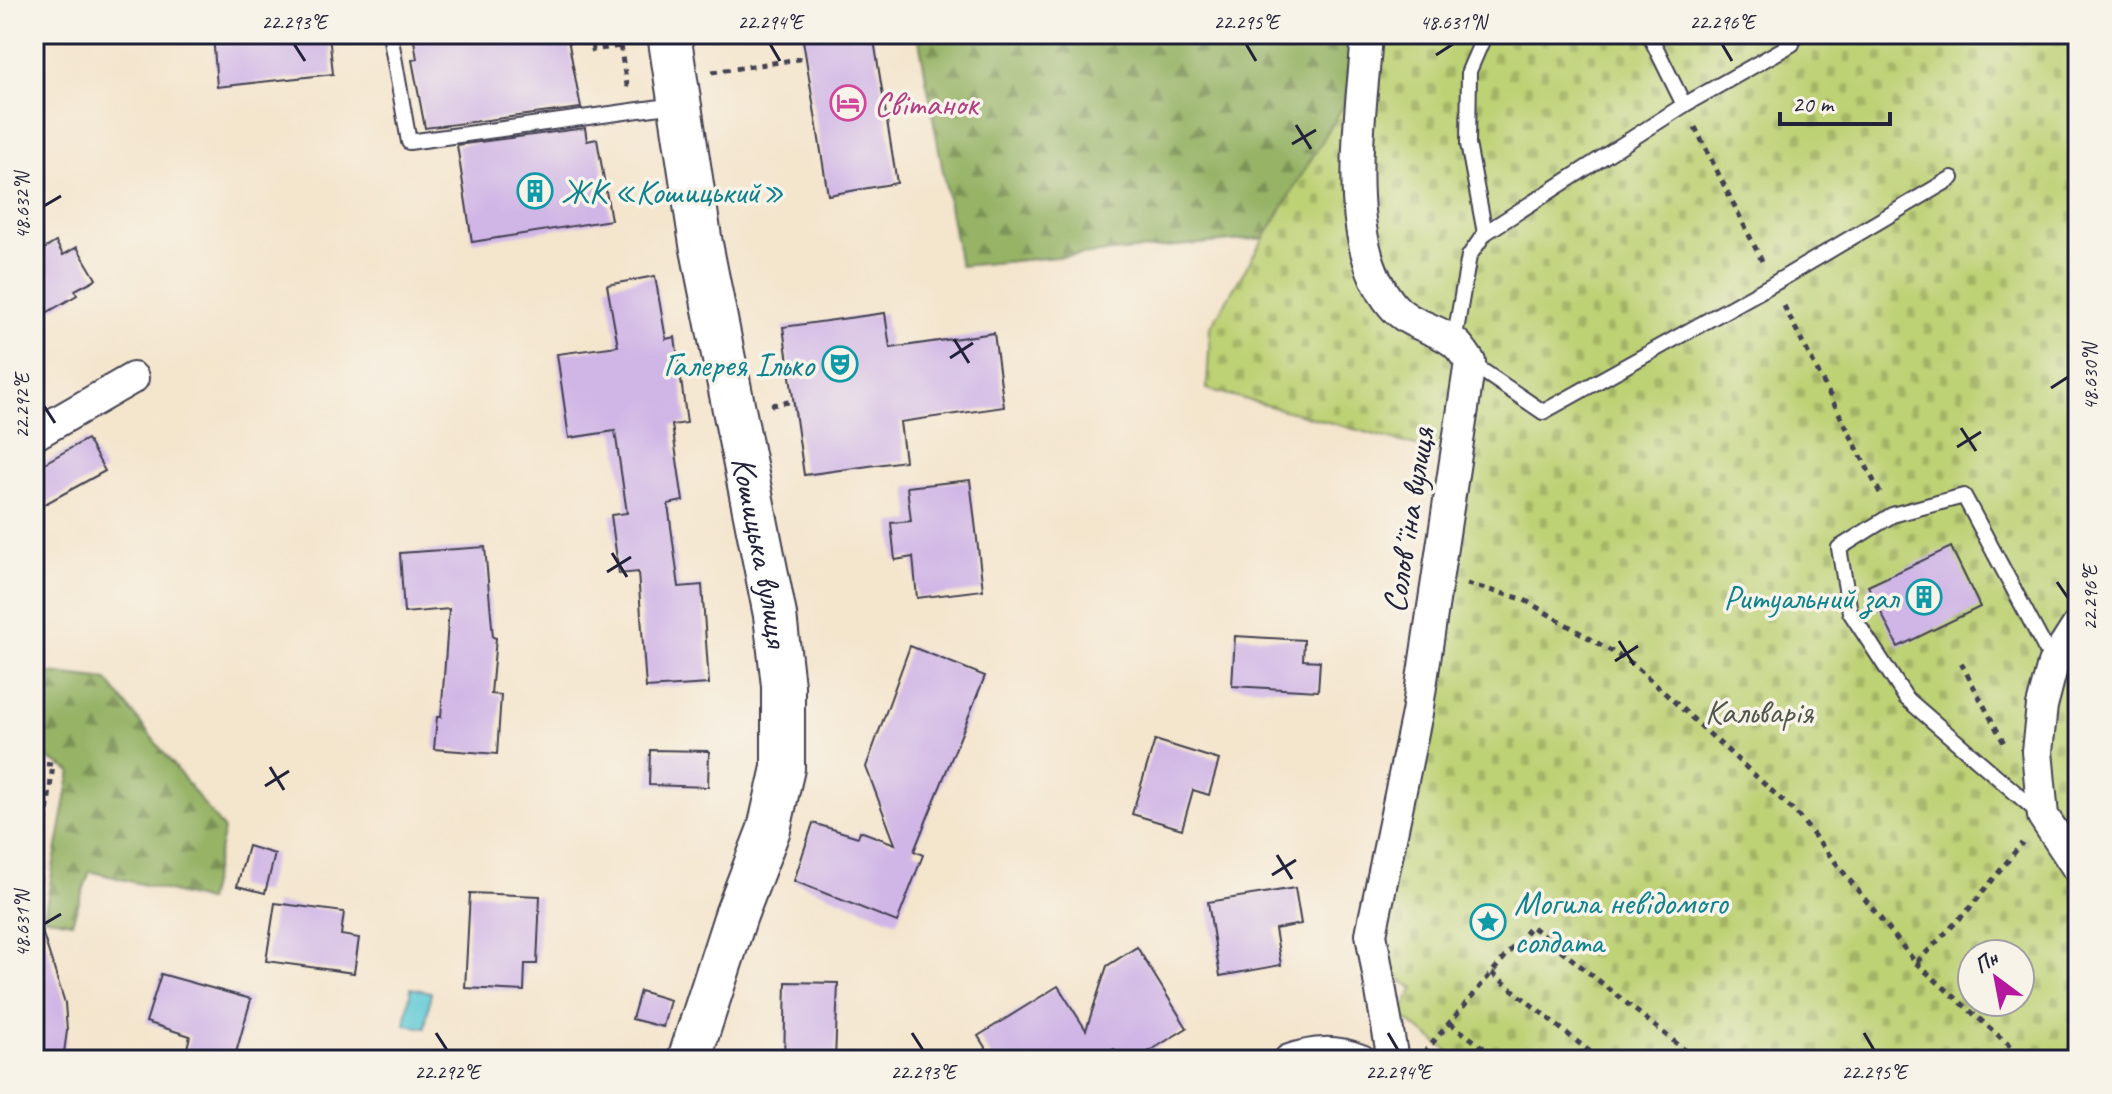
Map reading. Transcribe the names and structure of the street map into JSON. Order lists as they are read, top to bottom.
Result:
{
  "streets": {
    "street": ["Соловʼїна вулиця", "Кошицька вулиця"]
  },
  "parks": ["Кальварія"],
  "places": {
    "hotel": ["Світанок"],
    "building": ["ЖК «Кошицький»", "Ритуальний зал"],
    "theatre": ["Галерея Ілько"],
    "place": ["Могила невідомого солдата"]
  },
  "scale_bar": "20 m",
  "north": "top left",
  "coordinates": [
    "22.293°E",
    "22.294°E",
    "22.295°E",
    "48.631°N",
    "22.296°E",
    "48.632°N",
    "48.630°N",
    "22.292°E"
  ]
}
